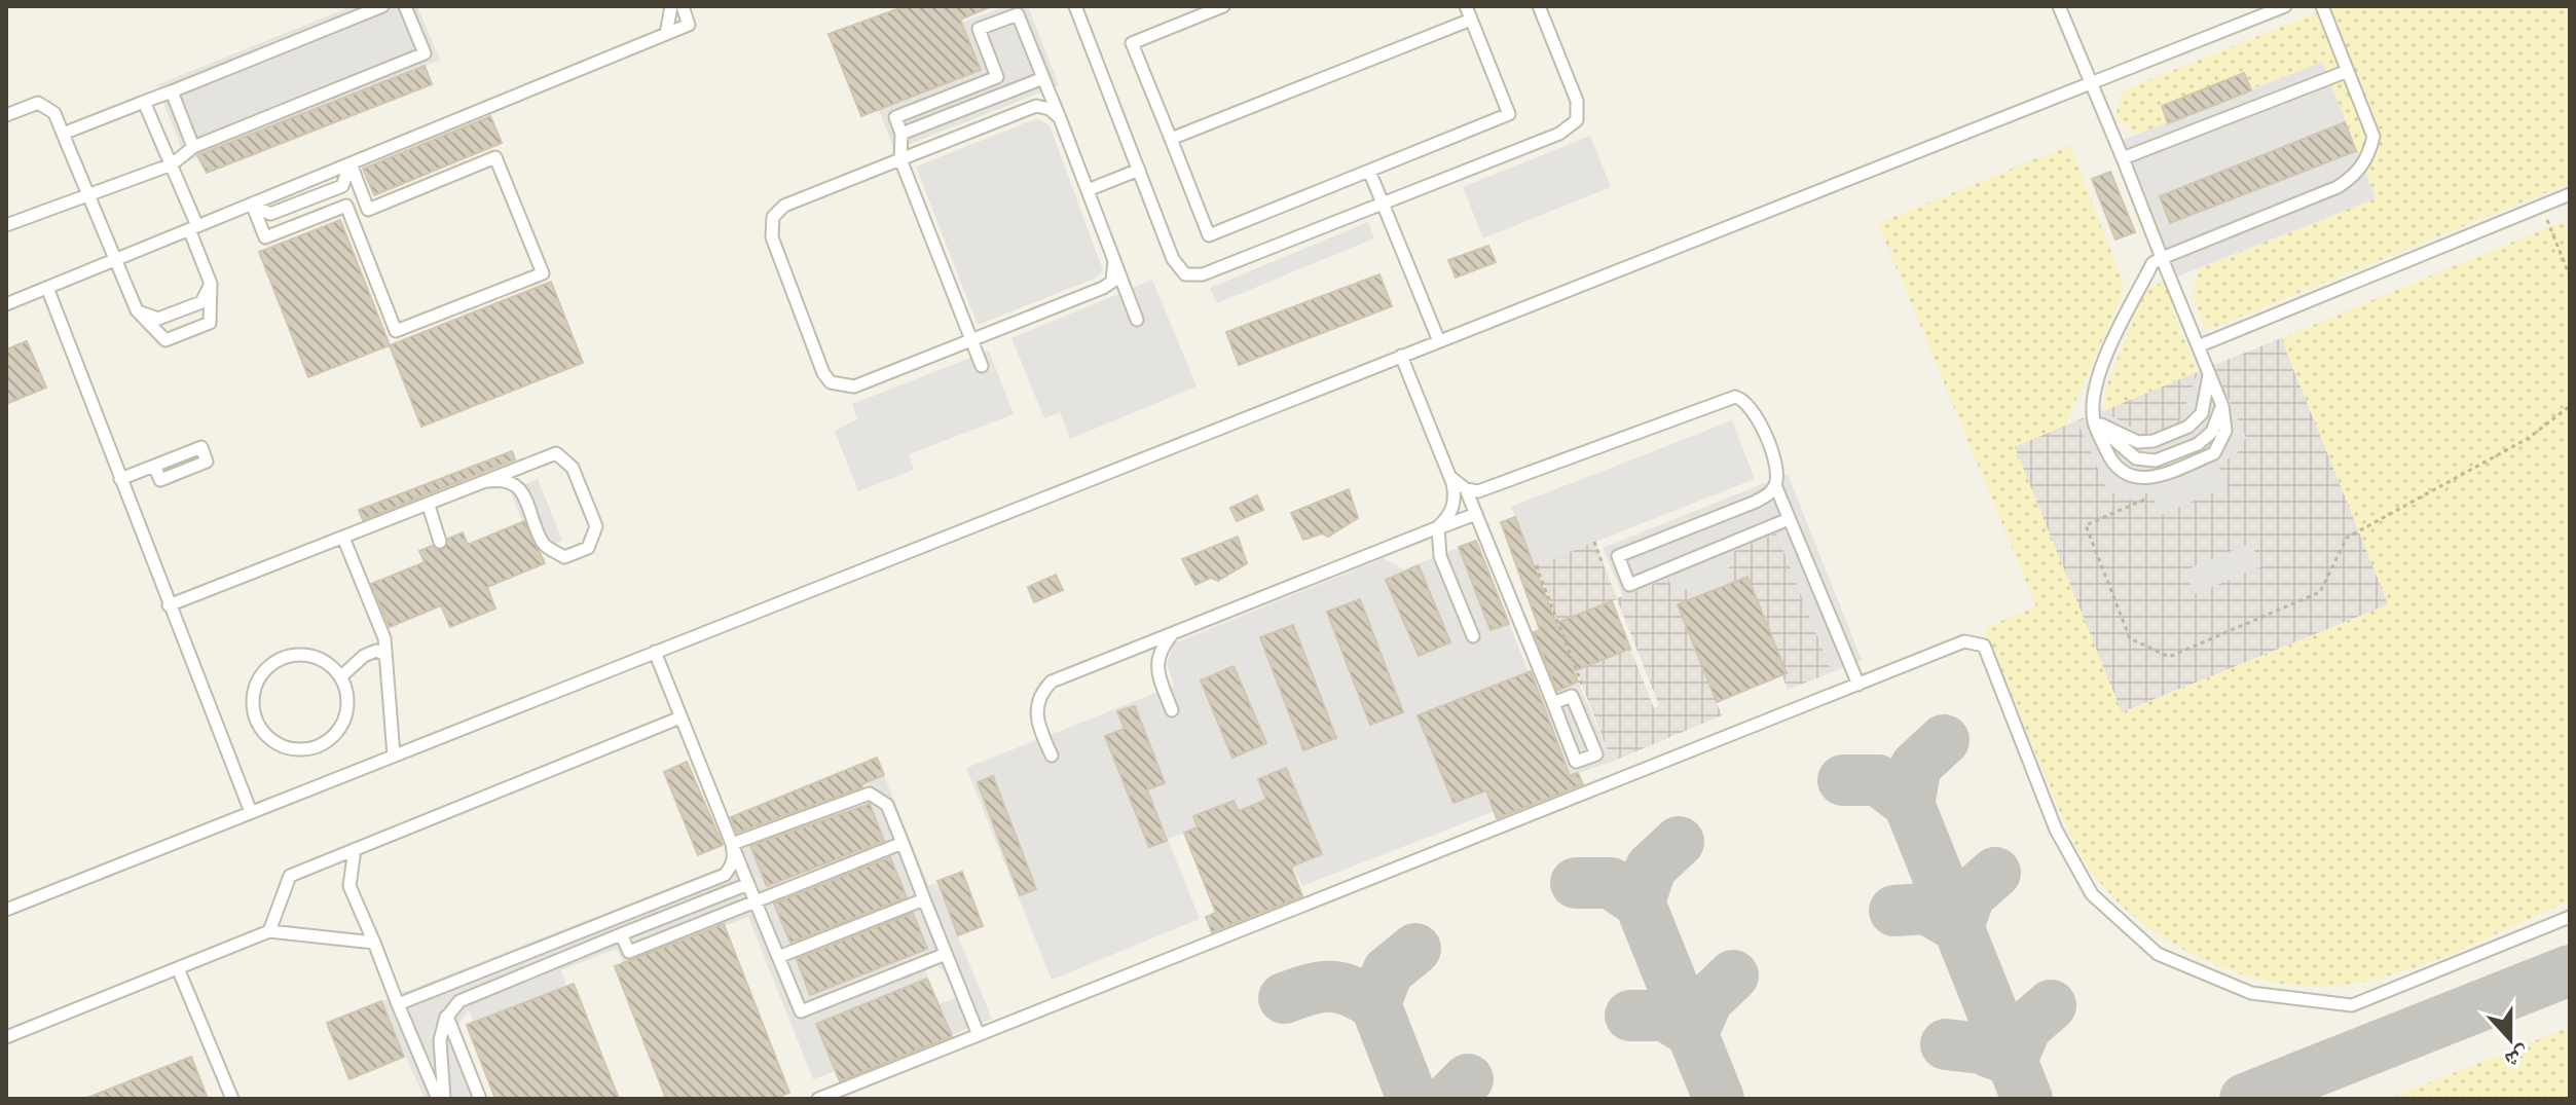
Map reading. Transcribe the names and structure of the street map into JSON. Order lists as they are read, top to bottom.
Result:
{
  "north": "bottom"
}
